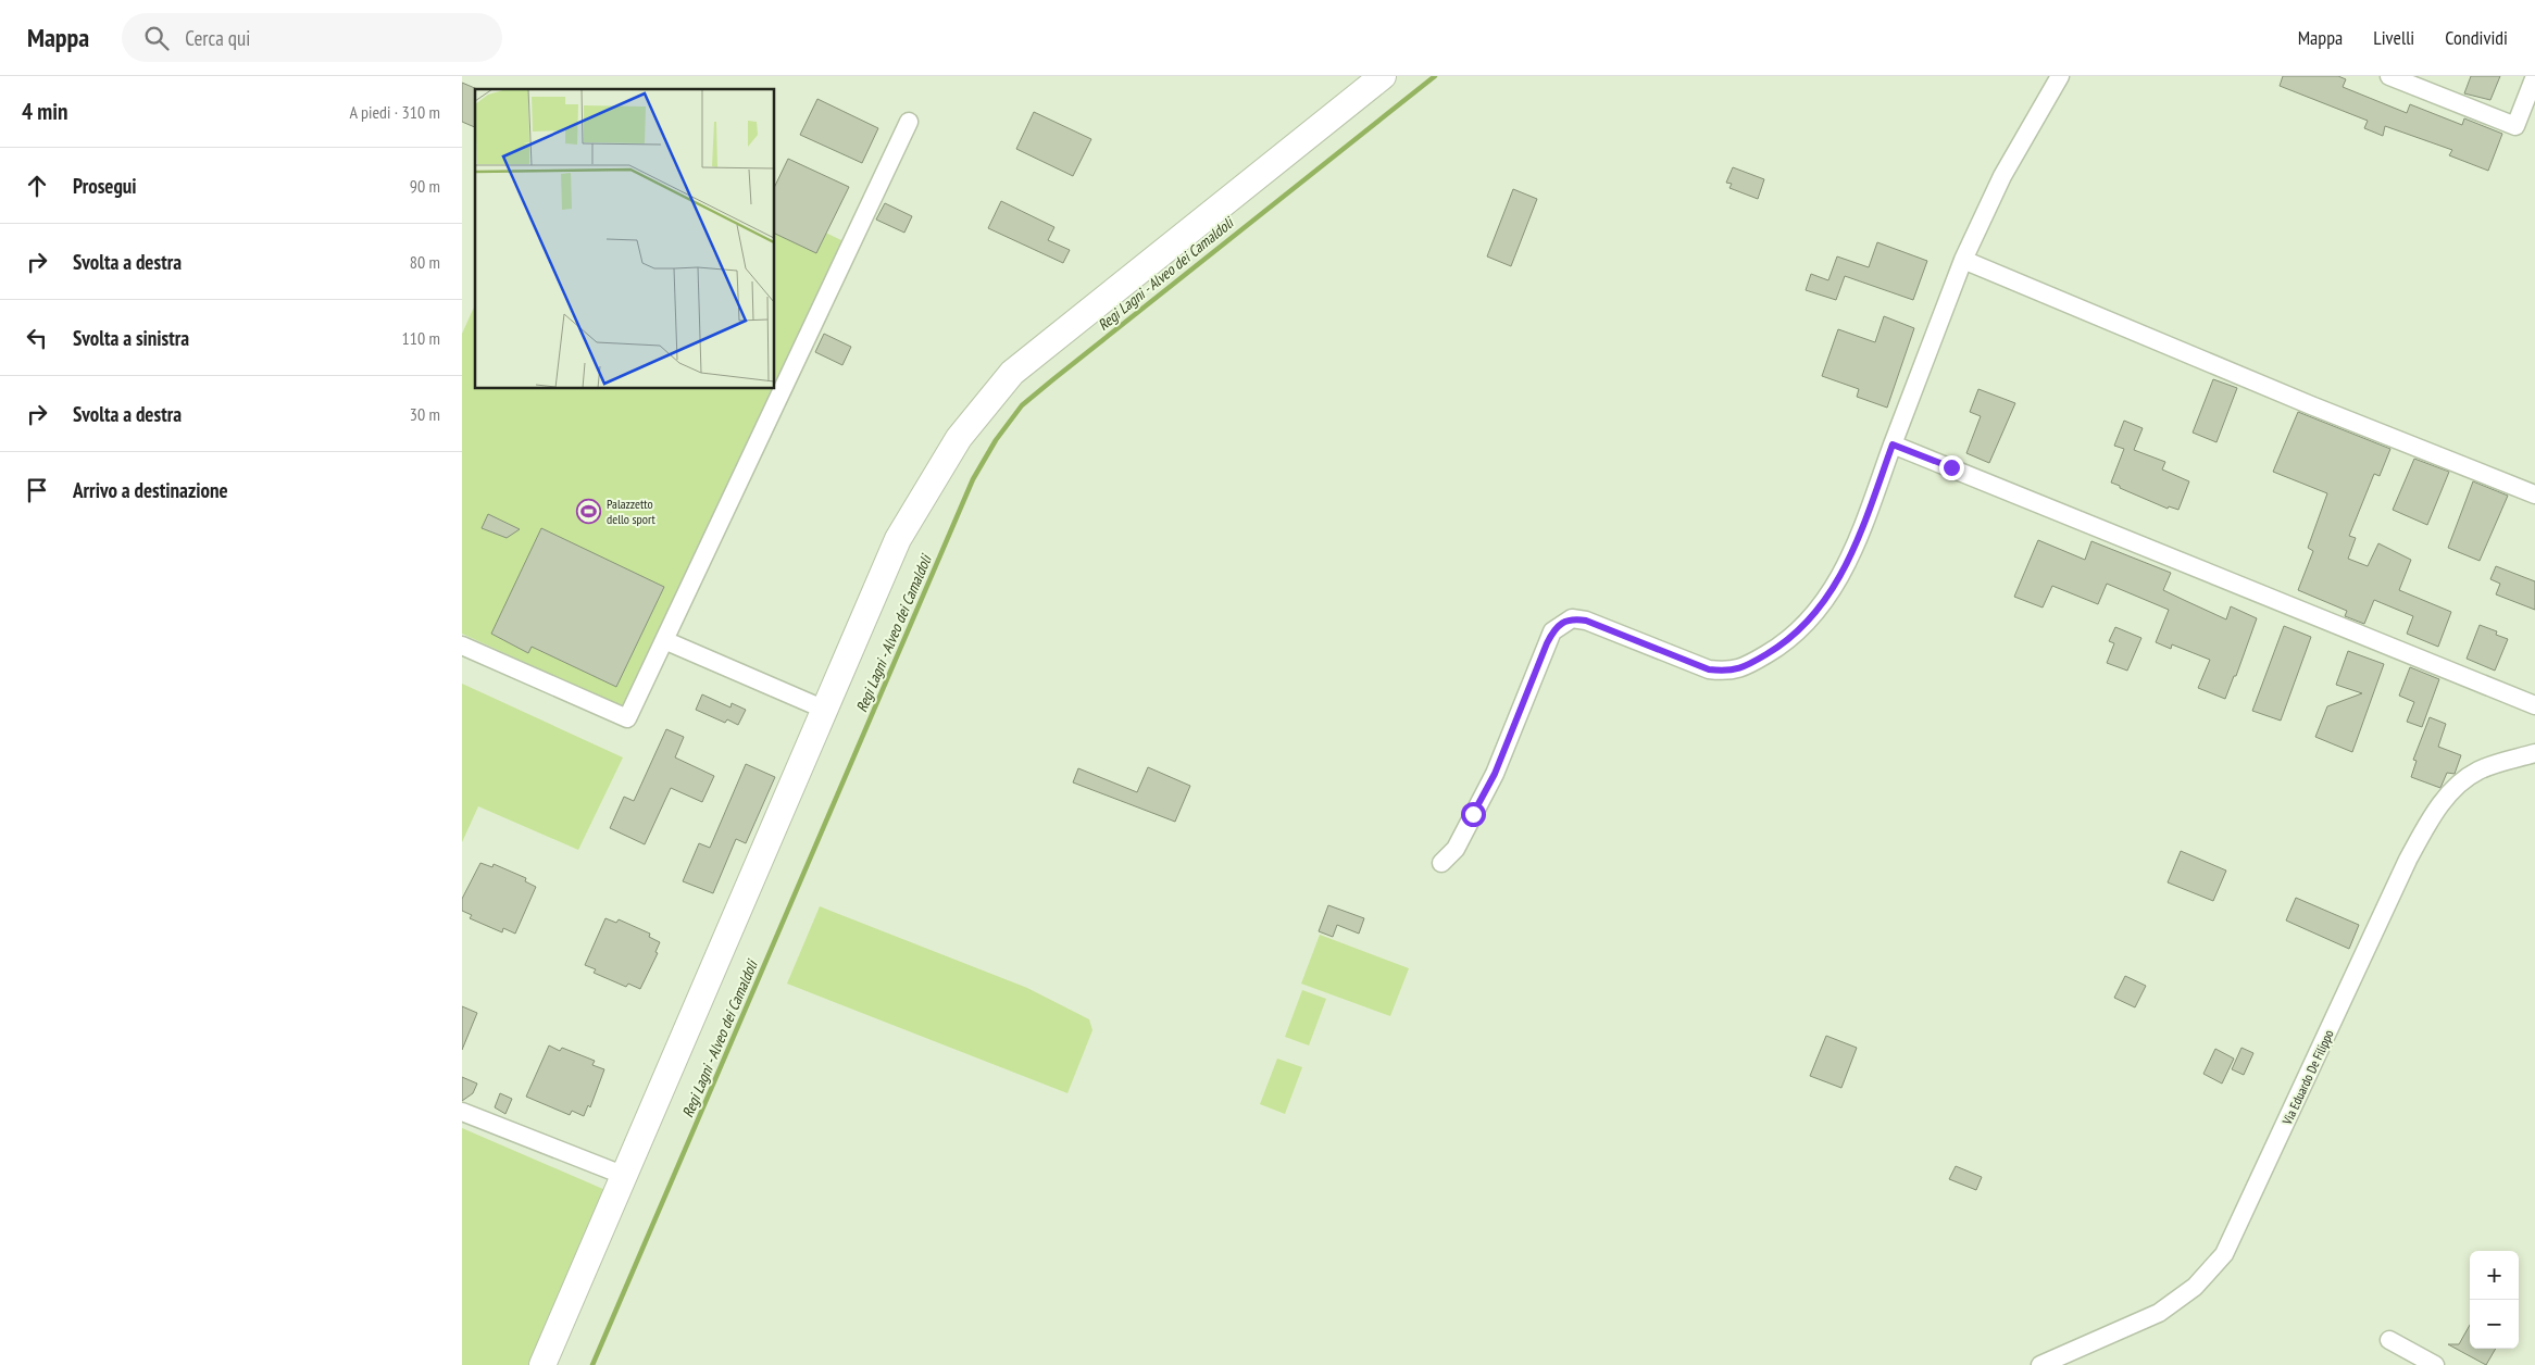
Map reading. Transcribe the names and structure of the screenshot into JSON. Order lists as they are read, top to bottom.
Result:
{
  "streets": {
    "street": ["Via Eduardo De Filippo"]
  },
  "water": ["Regi Lagni - Alveo dei Camaldoli"],
  "places": {
    "sports": ["Palazzetto dello sport"]
  },
  "page": {
    "header": "Mappa",
    "search": "Cerca qui",
    "nav": ["Mappa", "Livelli", "Condividi"],
    "heading": ["4 min", "A piedi · 310 m"],
    "list": [
      ["Prosegui", "90 m"],
      ["Svolta a destra", "80 m"],
      ["Svolta a sinistra", "110 m"],
      ["Svolta a destra", "30 m"],
      "Arrivo a destinazione"
    ],
    "map_buttons": ["+", "−"]
  }
}
